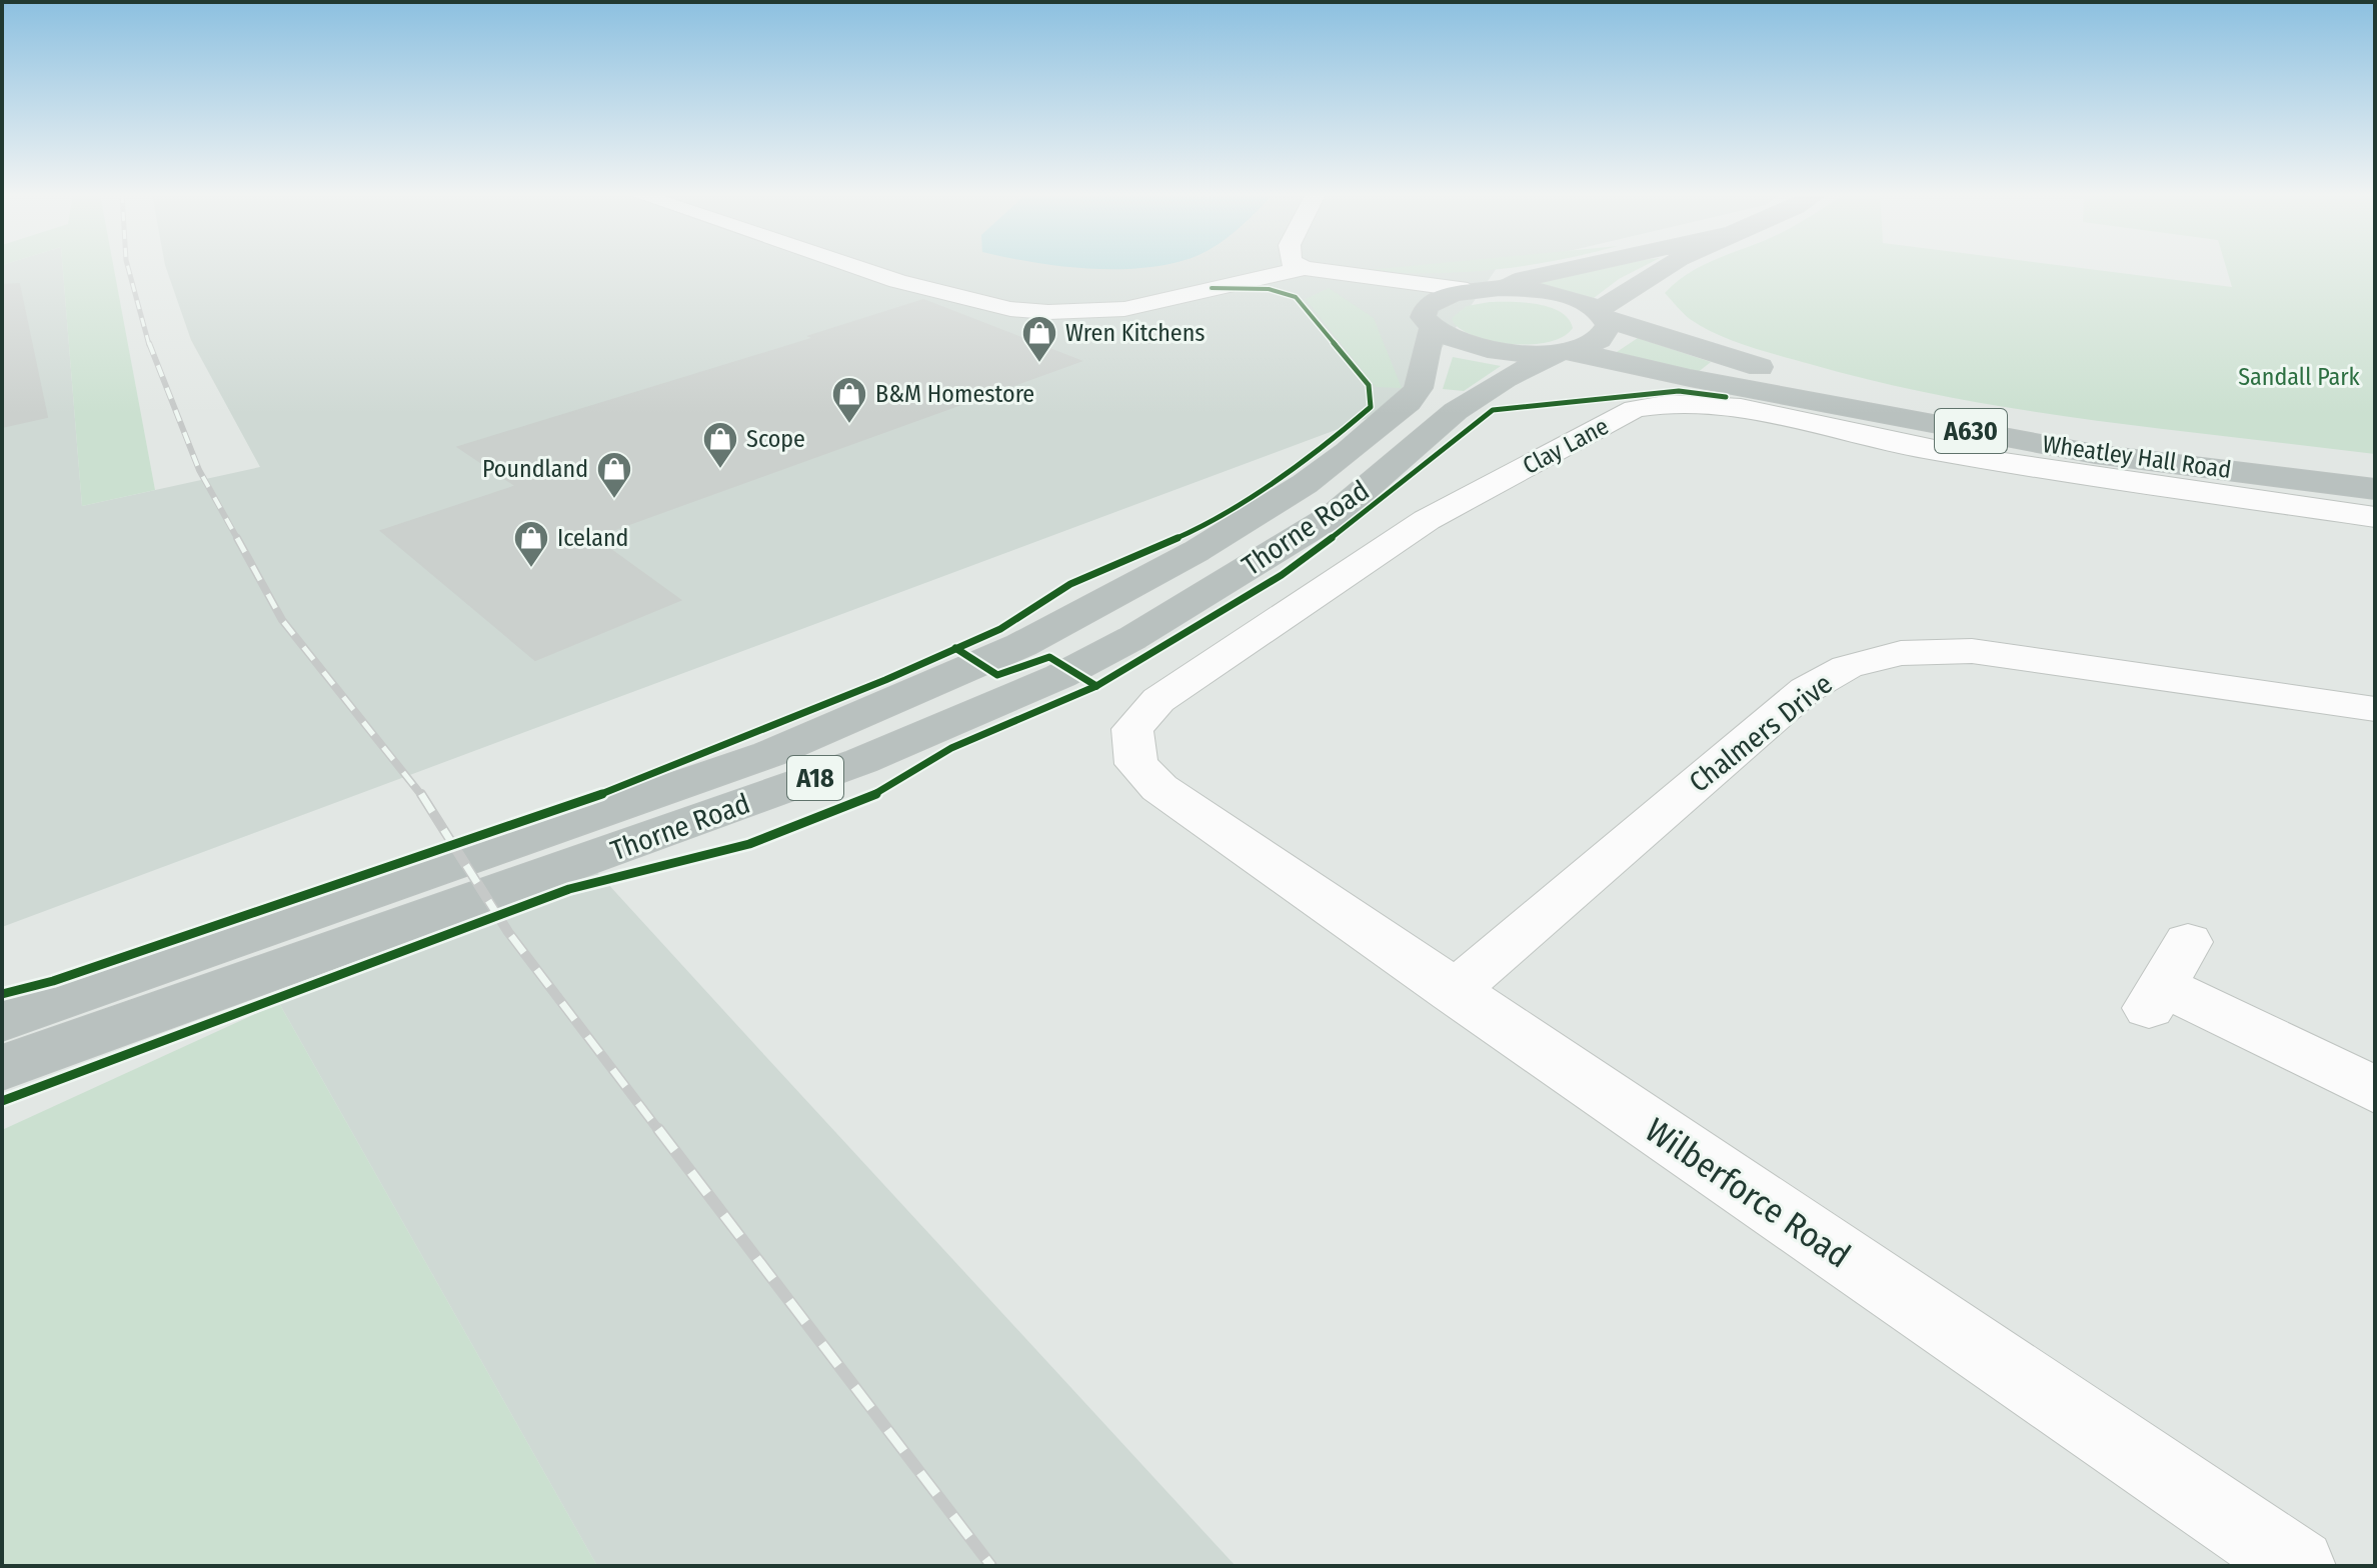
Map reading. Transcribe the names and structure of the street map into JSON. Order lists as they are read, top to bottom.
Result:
{
  "streets": {
    "highway": [
      "A630",
      "Wheatley Hall Road",
      "Thorne Road",
      "A18"
    ],
    "street": ["Clay Lane", "Chalmers Drive", "Wilberforce Road"]
  },
  "crossings": [
    ["Clay Lane", "Wilberforce Road"],
    ["Wheatley Hall Road", "Thorne Road"],
    ["Chalmers Drive", "Wilberforce Road"]
  ],
  "parks": ["Sandall Park"],
  "places": {
    "shop": [
      "Wren Kitchens",
      "B&M Homestore",
      "Scope",
      "Poundland",
      "Iceland"
    ]
  }
}
